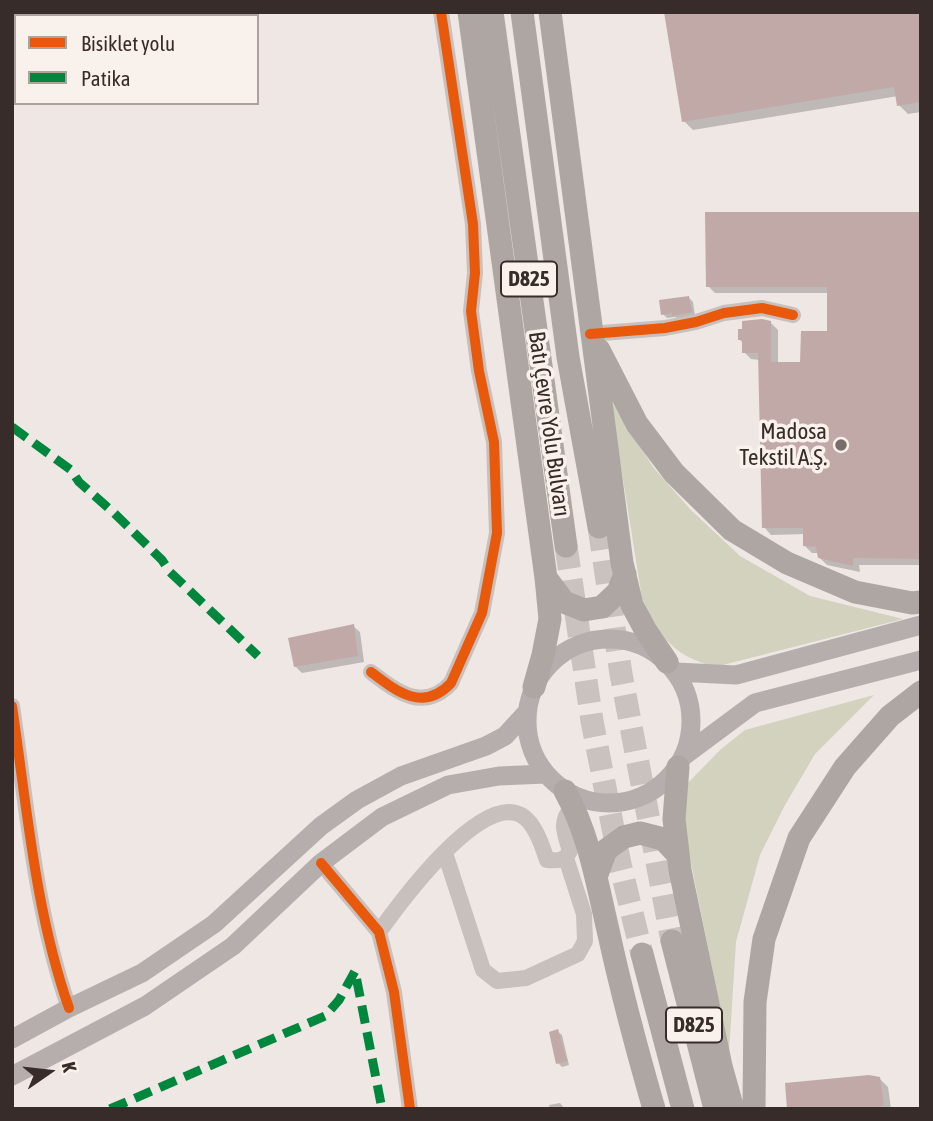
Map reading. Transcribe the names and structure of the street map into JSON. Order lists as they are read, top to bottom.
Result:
{
  "streets": {
    "highway": ["D825", "Batı Çevre Yolu Bulvarı"]
  },
  "places": ["Madosa Tekstil A.Ş."],
  "legend": ["Bisiklet yolu", "Patika"],
  "north": "right"
}
